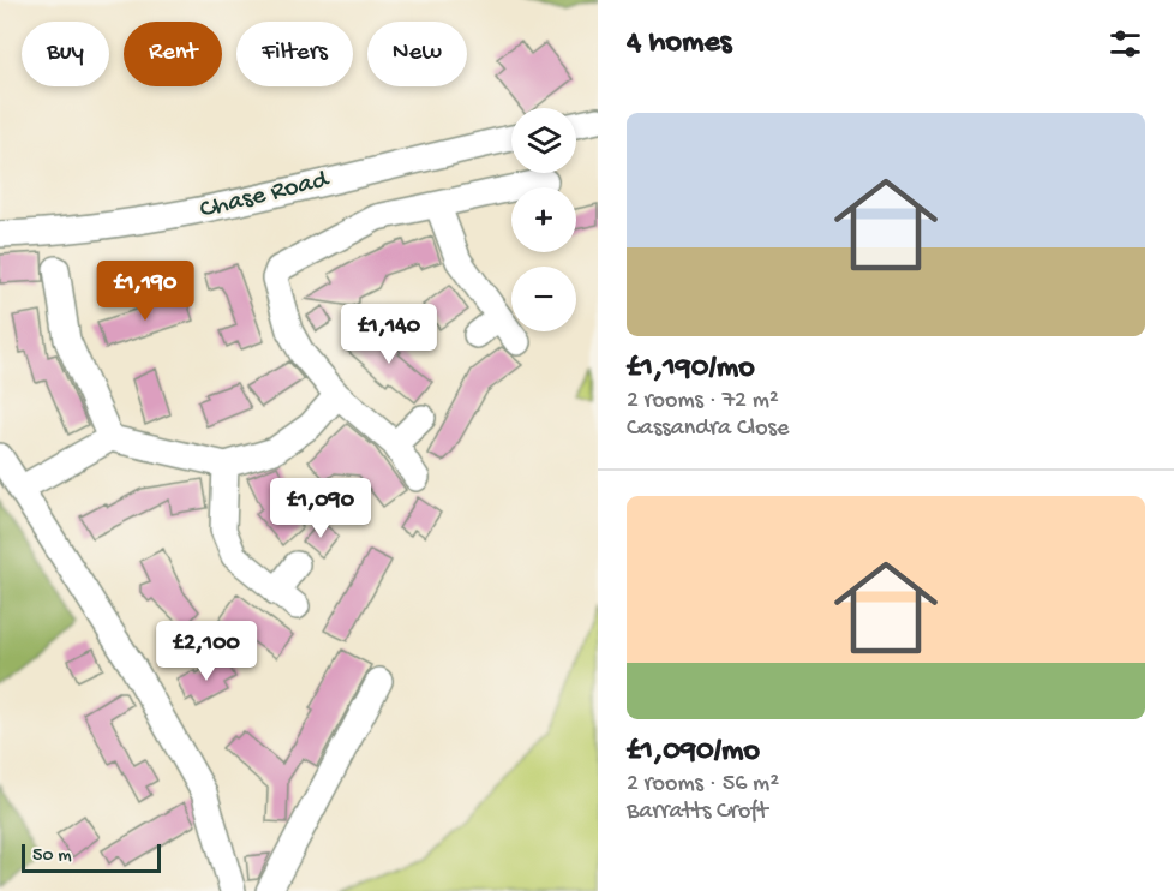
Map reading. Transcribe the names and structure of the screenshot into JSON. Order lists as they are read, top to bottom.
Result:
{
  "streets": {
    "street": ["Chase Road"]
  },
  "scale_bar": "50 m",
  "page": {
    "heading": "4 homes",
    "chip": [
      "Buy",
      "Rent",
      "Filters",
      "New"
    ],
    "list": [
      {
        "name": "£1,190/mo",
        "note": "2 rooms · 72 m² · Cassandra Close"
      },
      {
        "name": "£1,090/mo",
        "note": "2 rooms · 56 m² · Barratts Croft"
      }
    ],
    "map_buttons": ["+", "−"],
    "price": [
      "£1,190",
      "£1,140",
      "£1,090",
      "£2,100"
    ],
    "scale": "50 m"
  }
}
